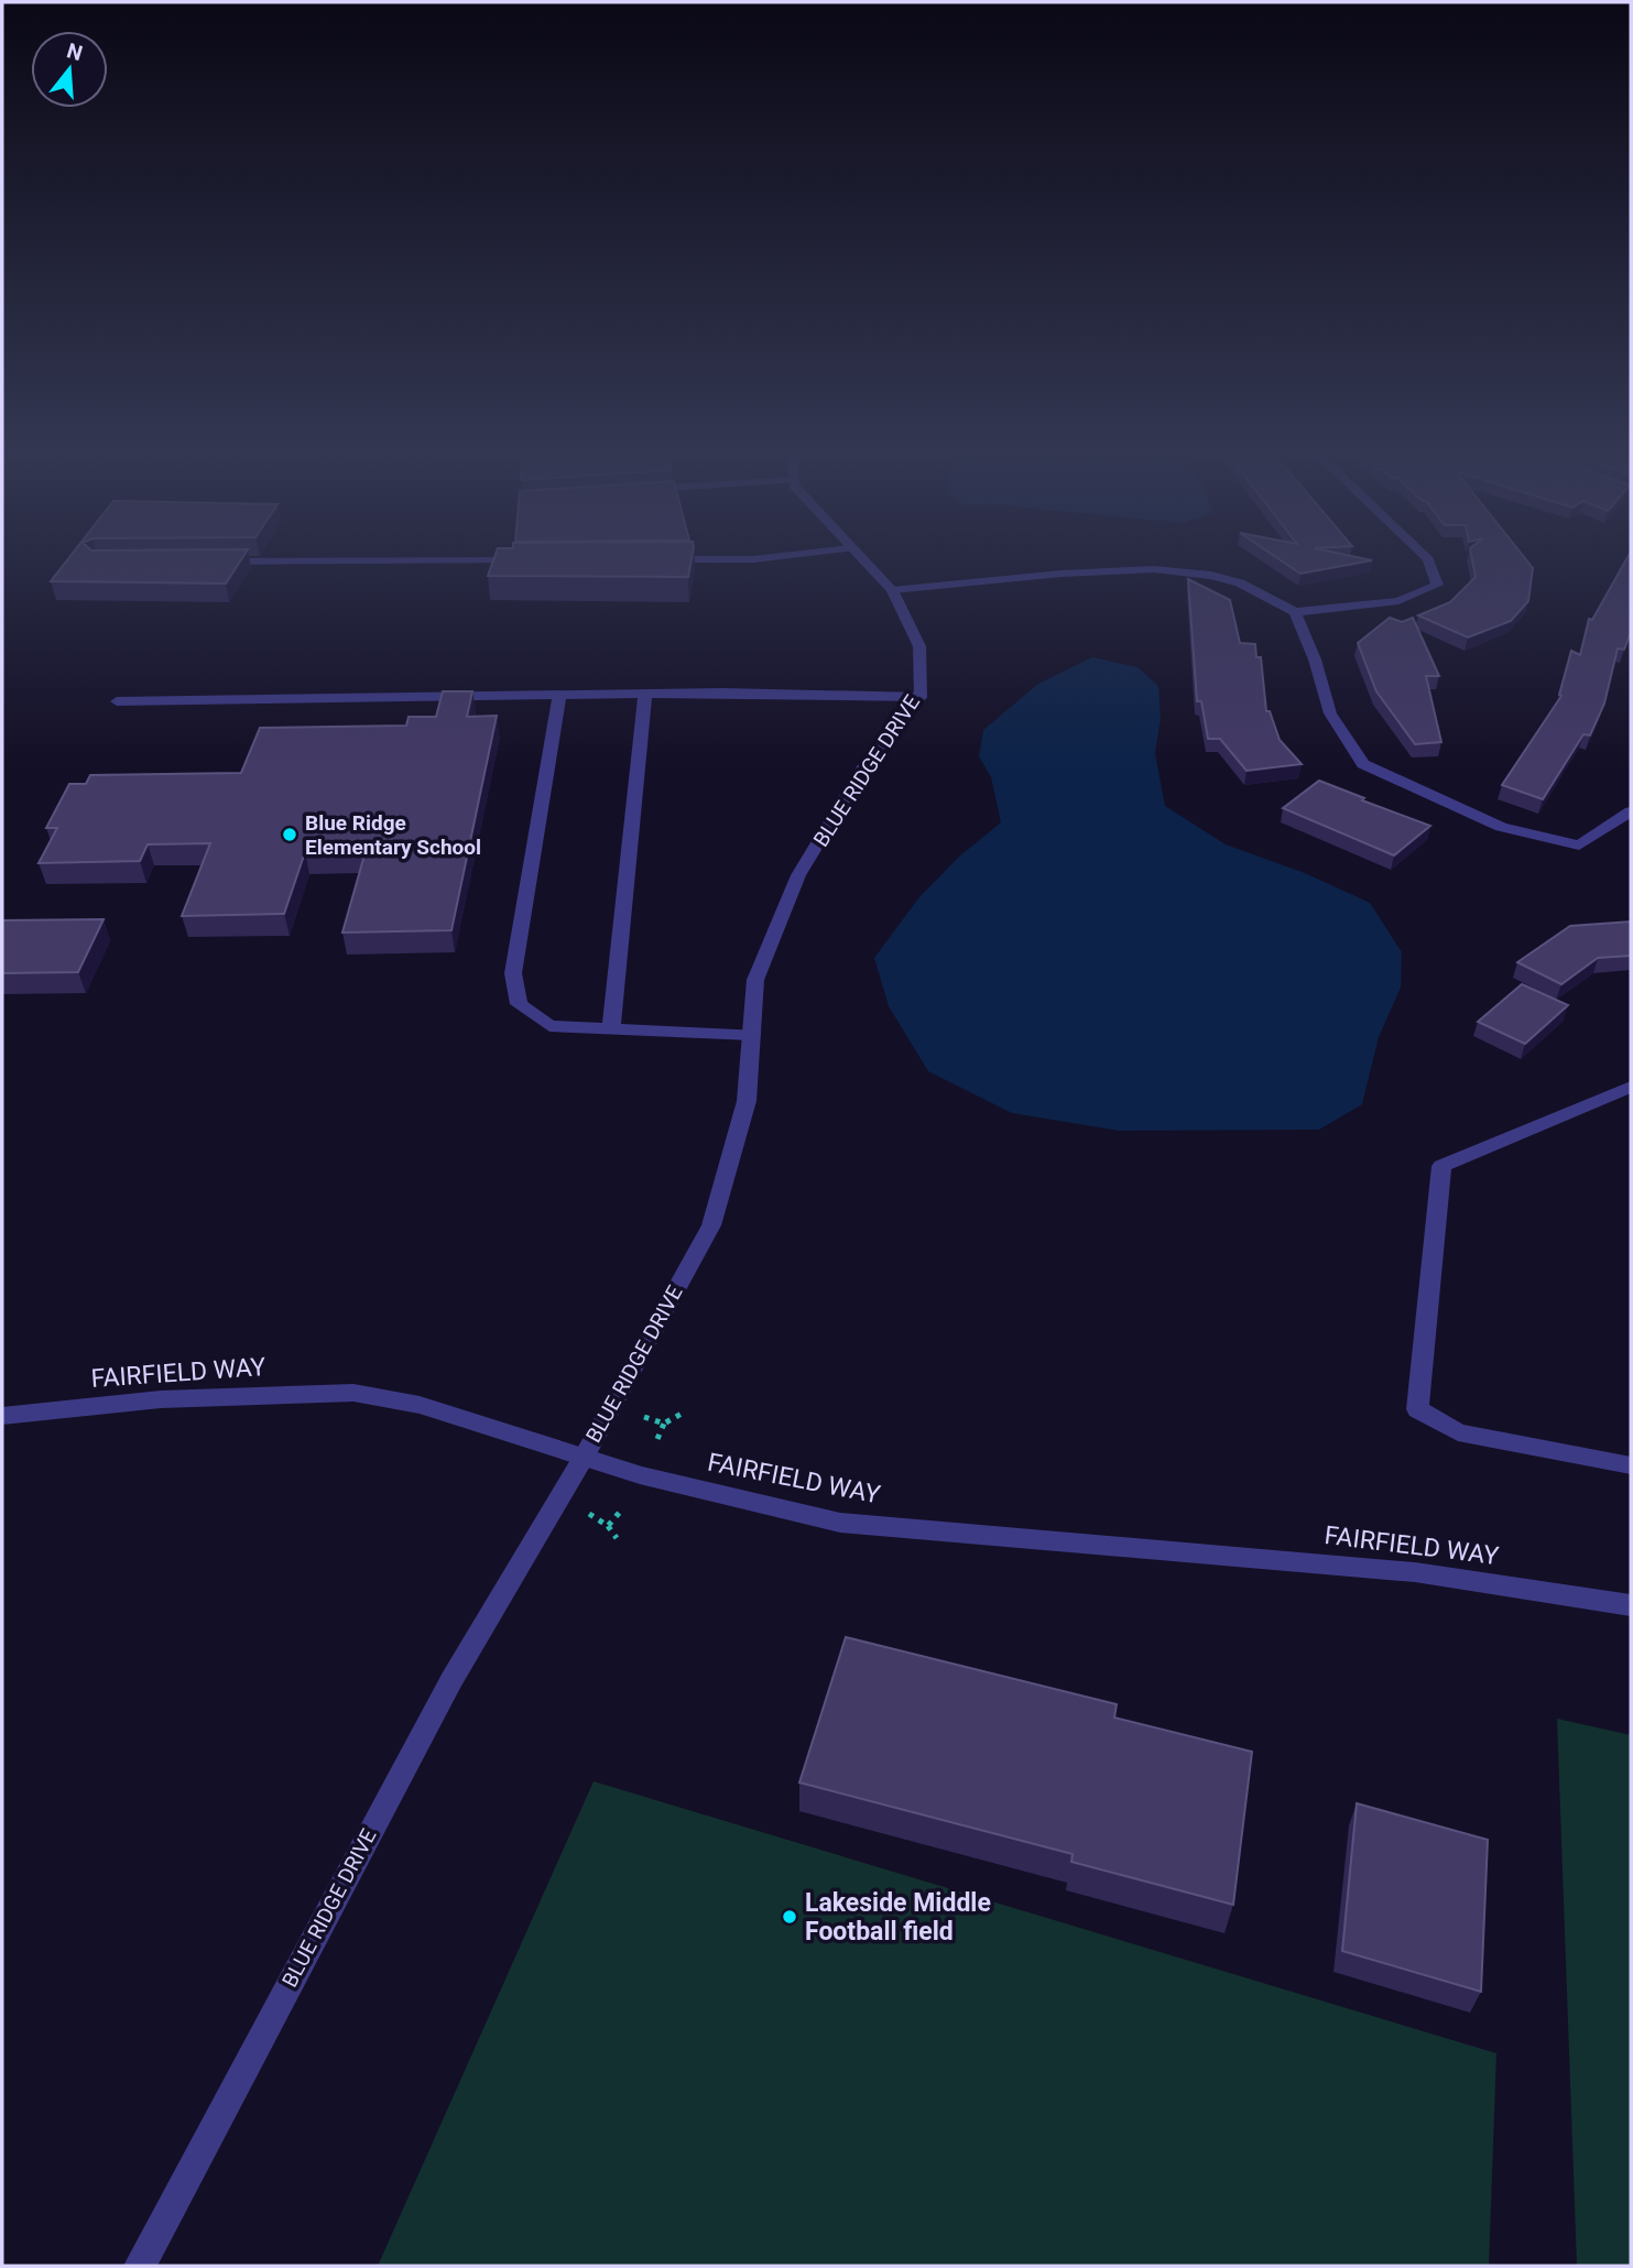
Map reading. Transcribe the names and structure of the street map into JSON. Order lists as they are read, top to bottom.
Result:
{
  "streets": {
    "street": ["BLUE RIDGE DRIVE", "FAIRFIELD WAY"]
  },
  "crossings": [
    ["BLUE RIDGE DRIVE", "FAIRFIELD WAY"]
  ],
  "places": ["Blue Ridge Elementary School", "Lakeside Middle Football field"],
  "north": "top"
}
